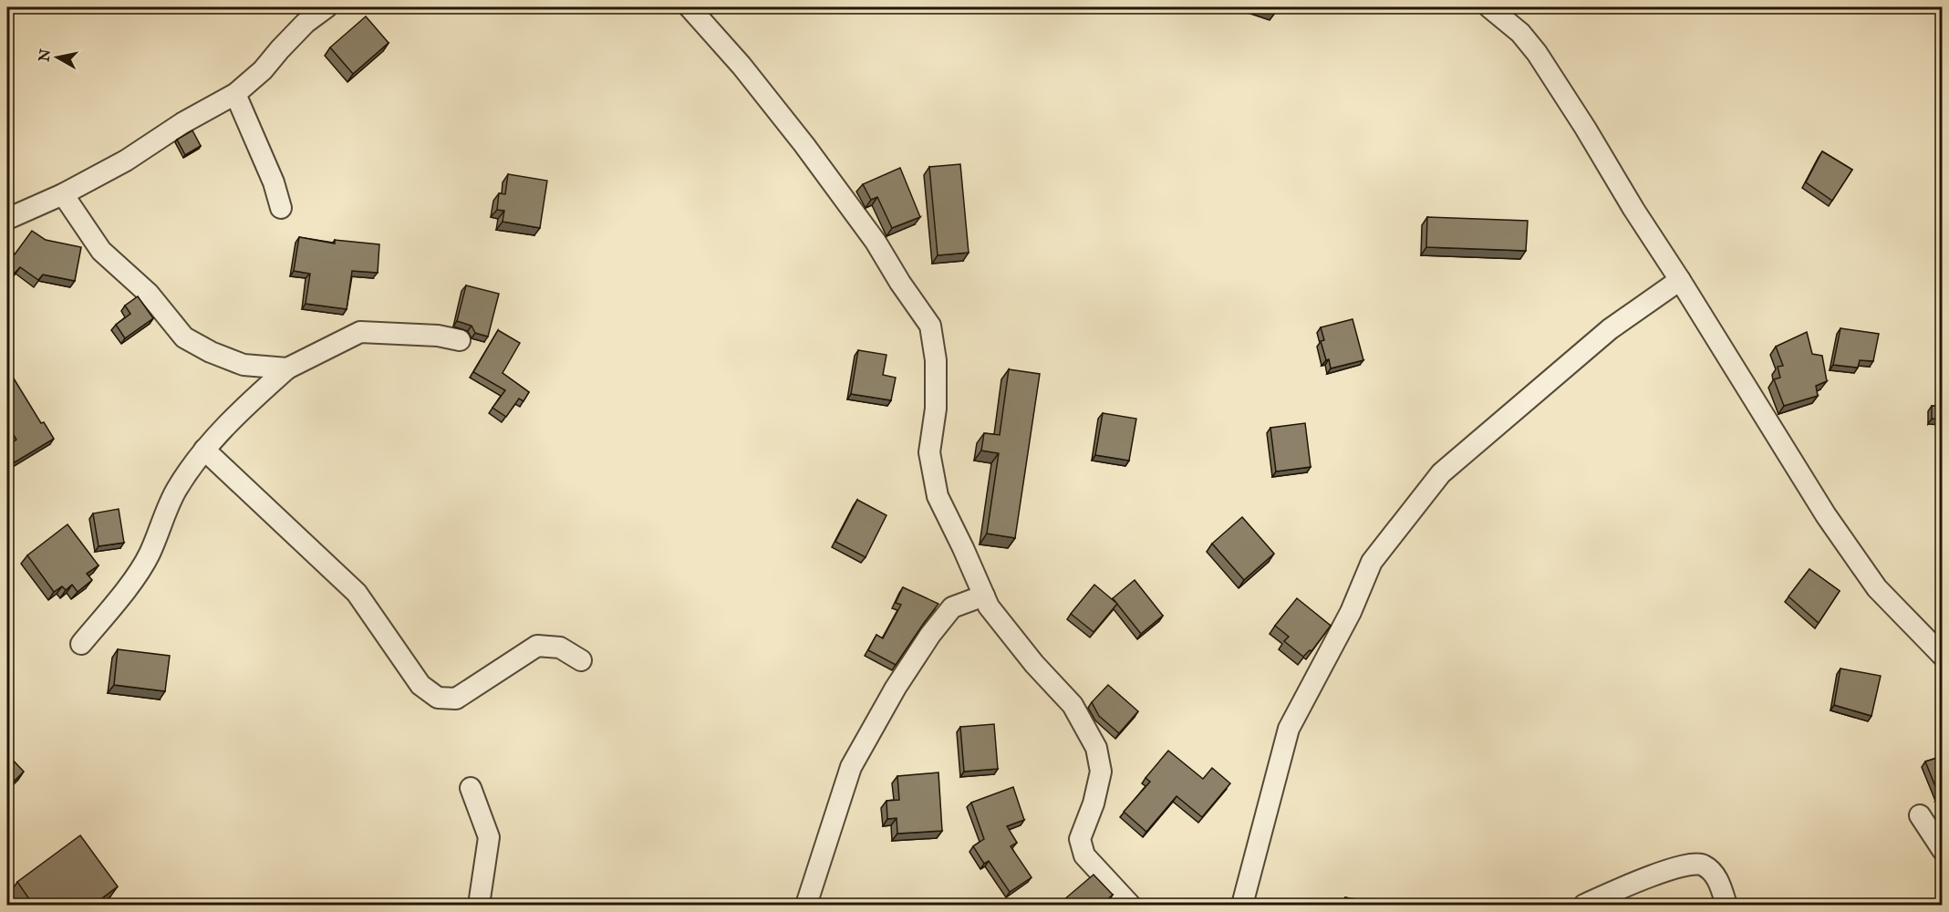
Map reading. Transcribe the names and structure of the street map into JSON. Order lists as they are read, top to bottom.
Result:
{
  "north": "left"
}
